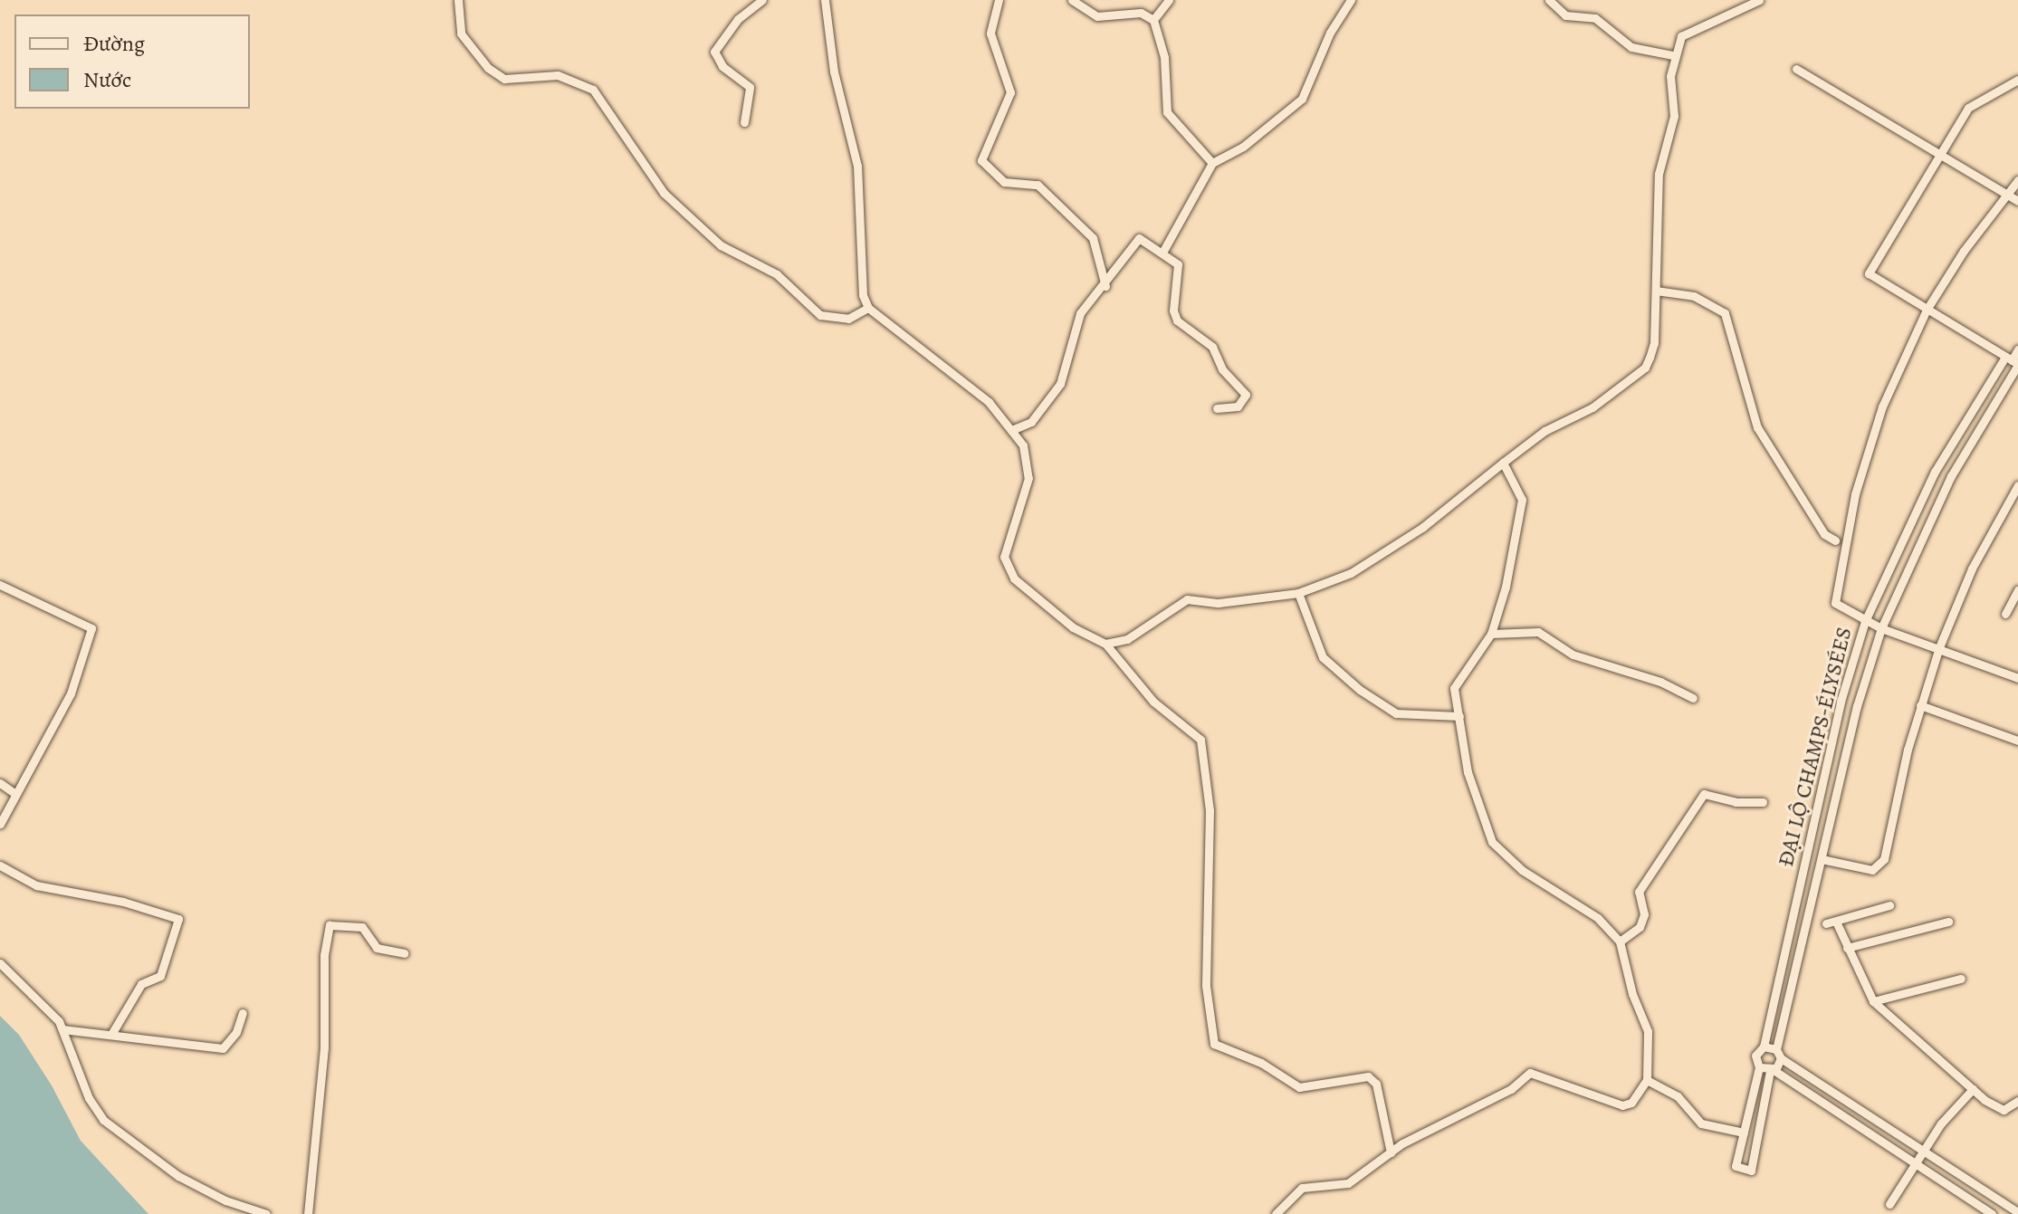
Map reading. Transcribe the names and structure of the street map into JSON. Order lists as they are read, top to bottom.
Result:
{
  "streets": {
    "street": ["ĐẠI LỘ CHAMPS-ÉLYSÉES"]
  },
  "legend": ["Đường", "Nước"]
}
